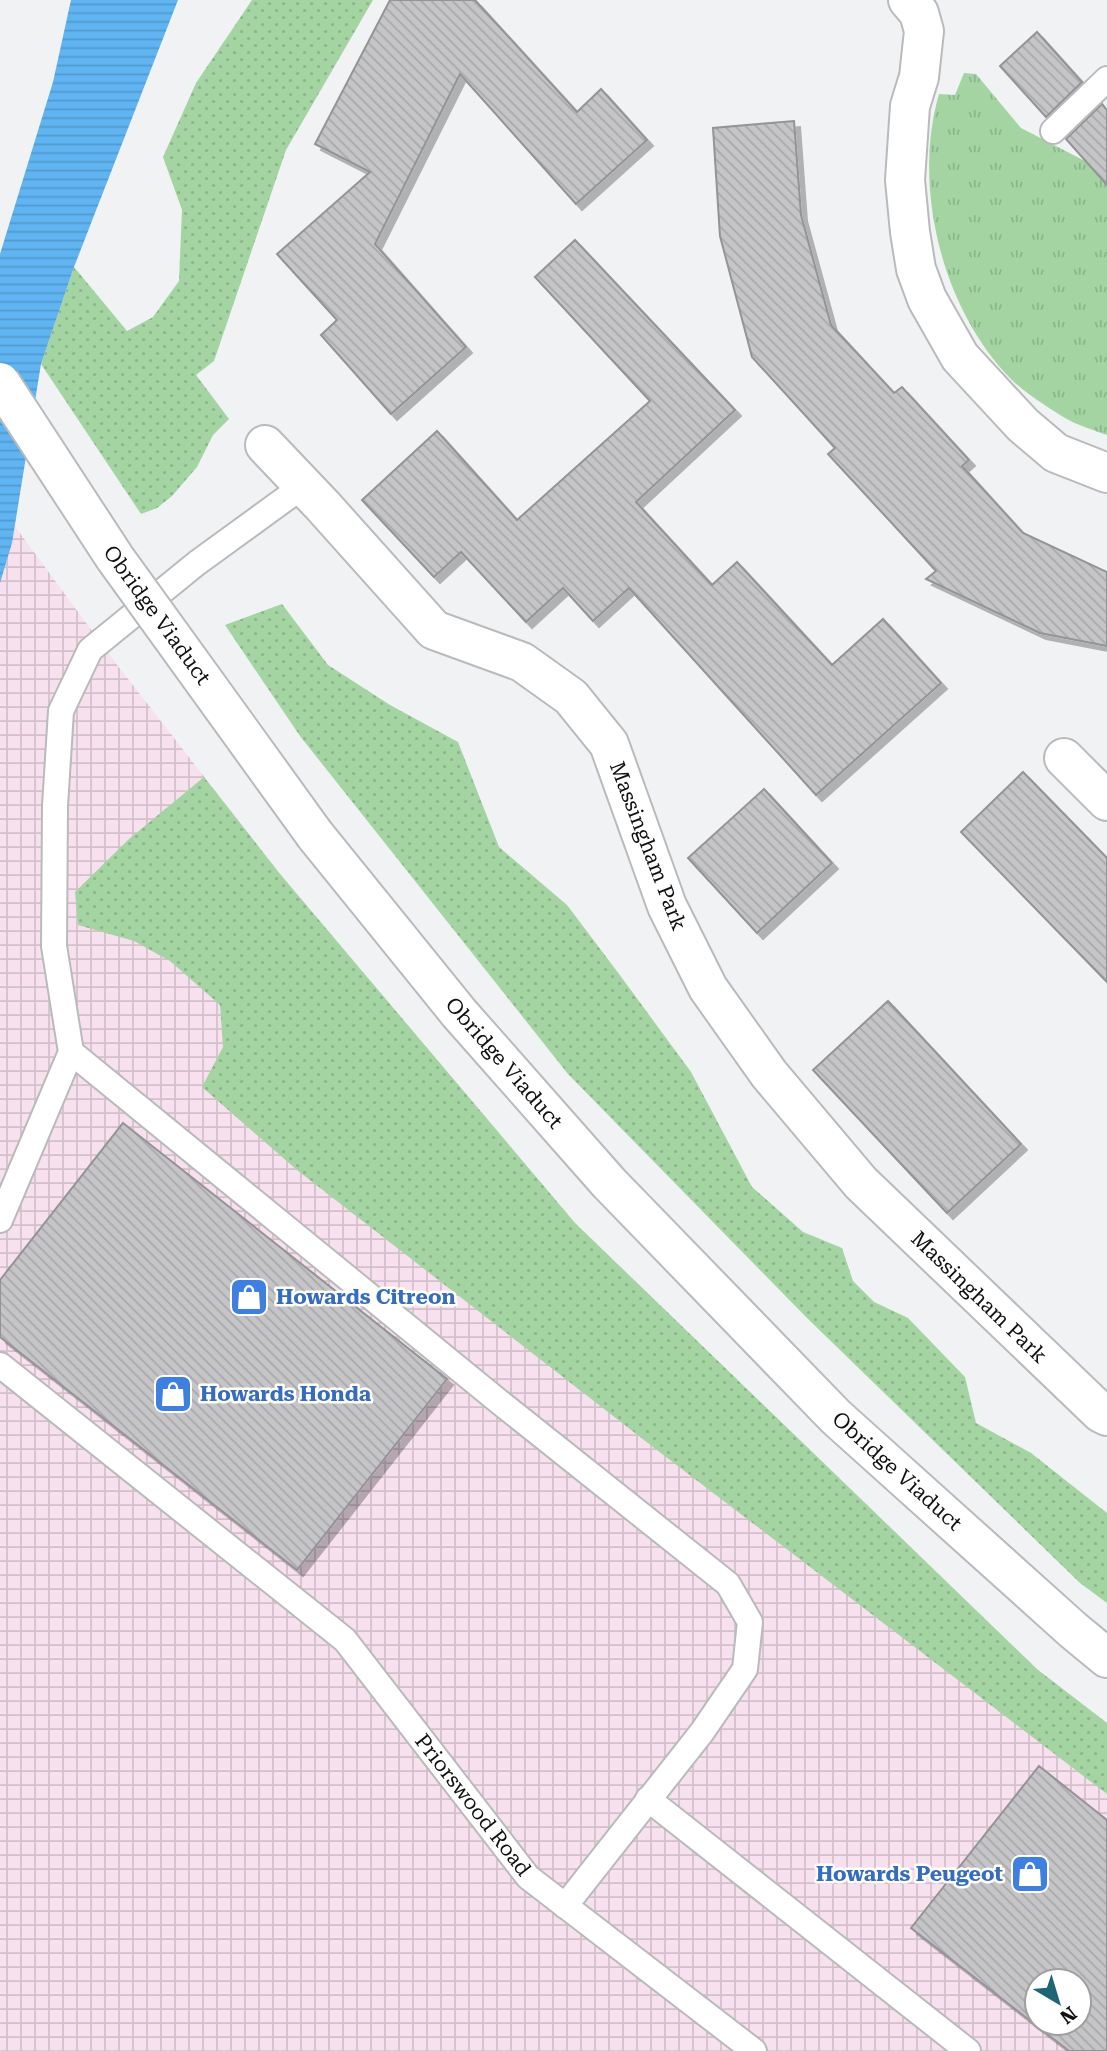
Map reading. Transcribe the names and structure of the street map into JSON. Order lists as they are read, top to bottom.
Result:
{
  "streets": {
    "street": ["Obridge Viaduct", "Massingham Park"],
    "lane": ["Priorswood Road"]
  },
  "places": {
    "shop": ["Howards Citreon", "Howards Honda", "Howards Peugeot"]
  },
  "north": "bottom right"
}
